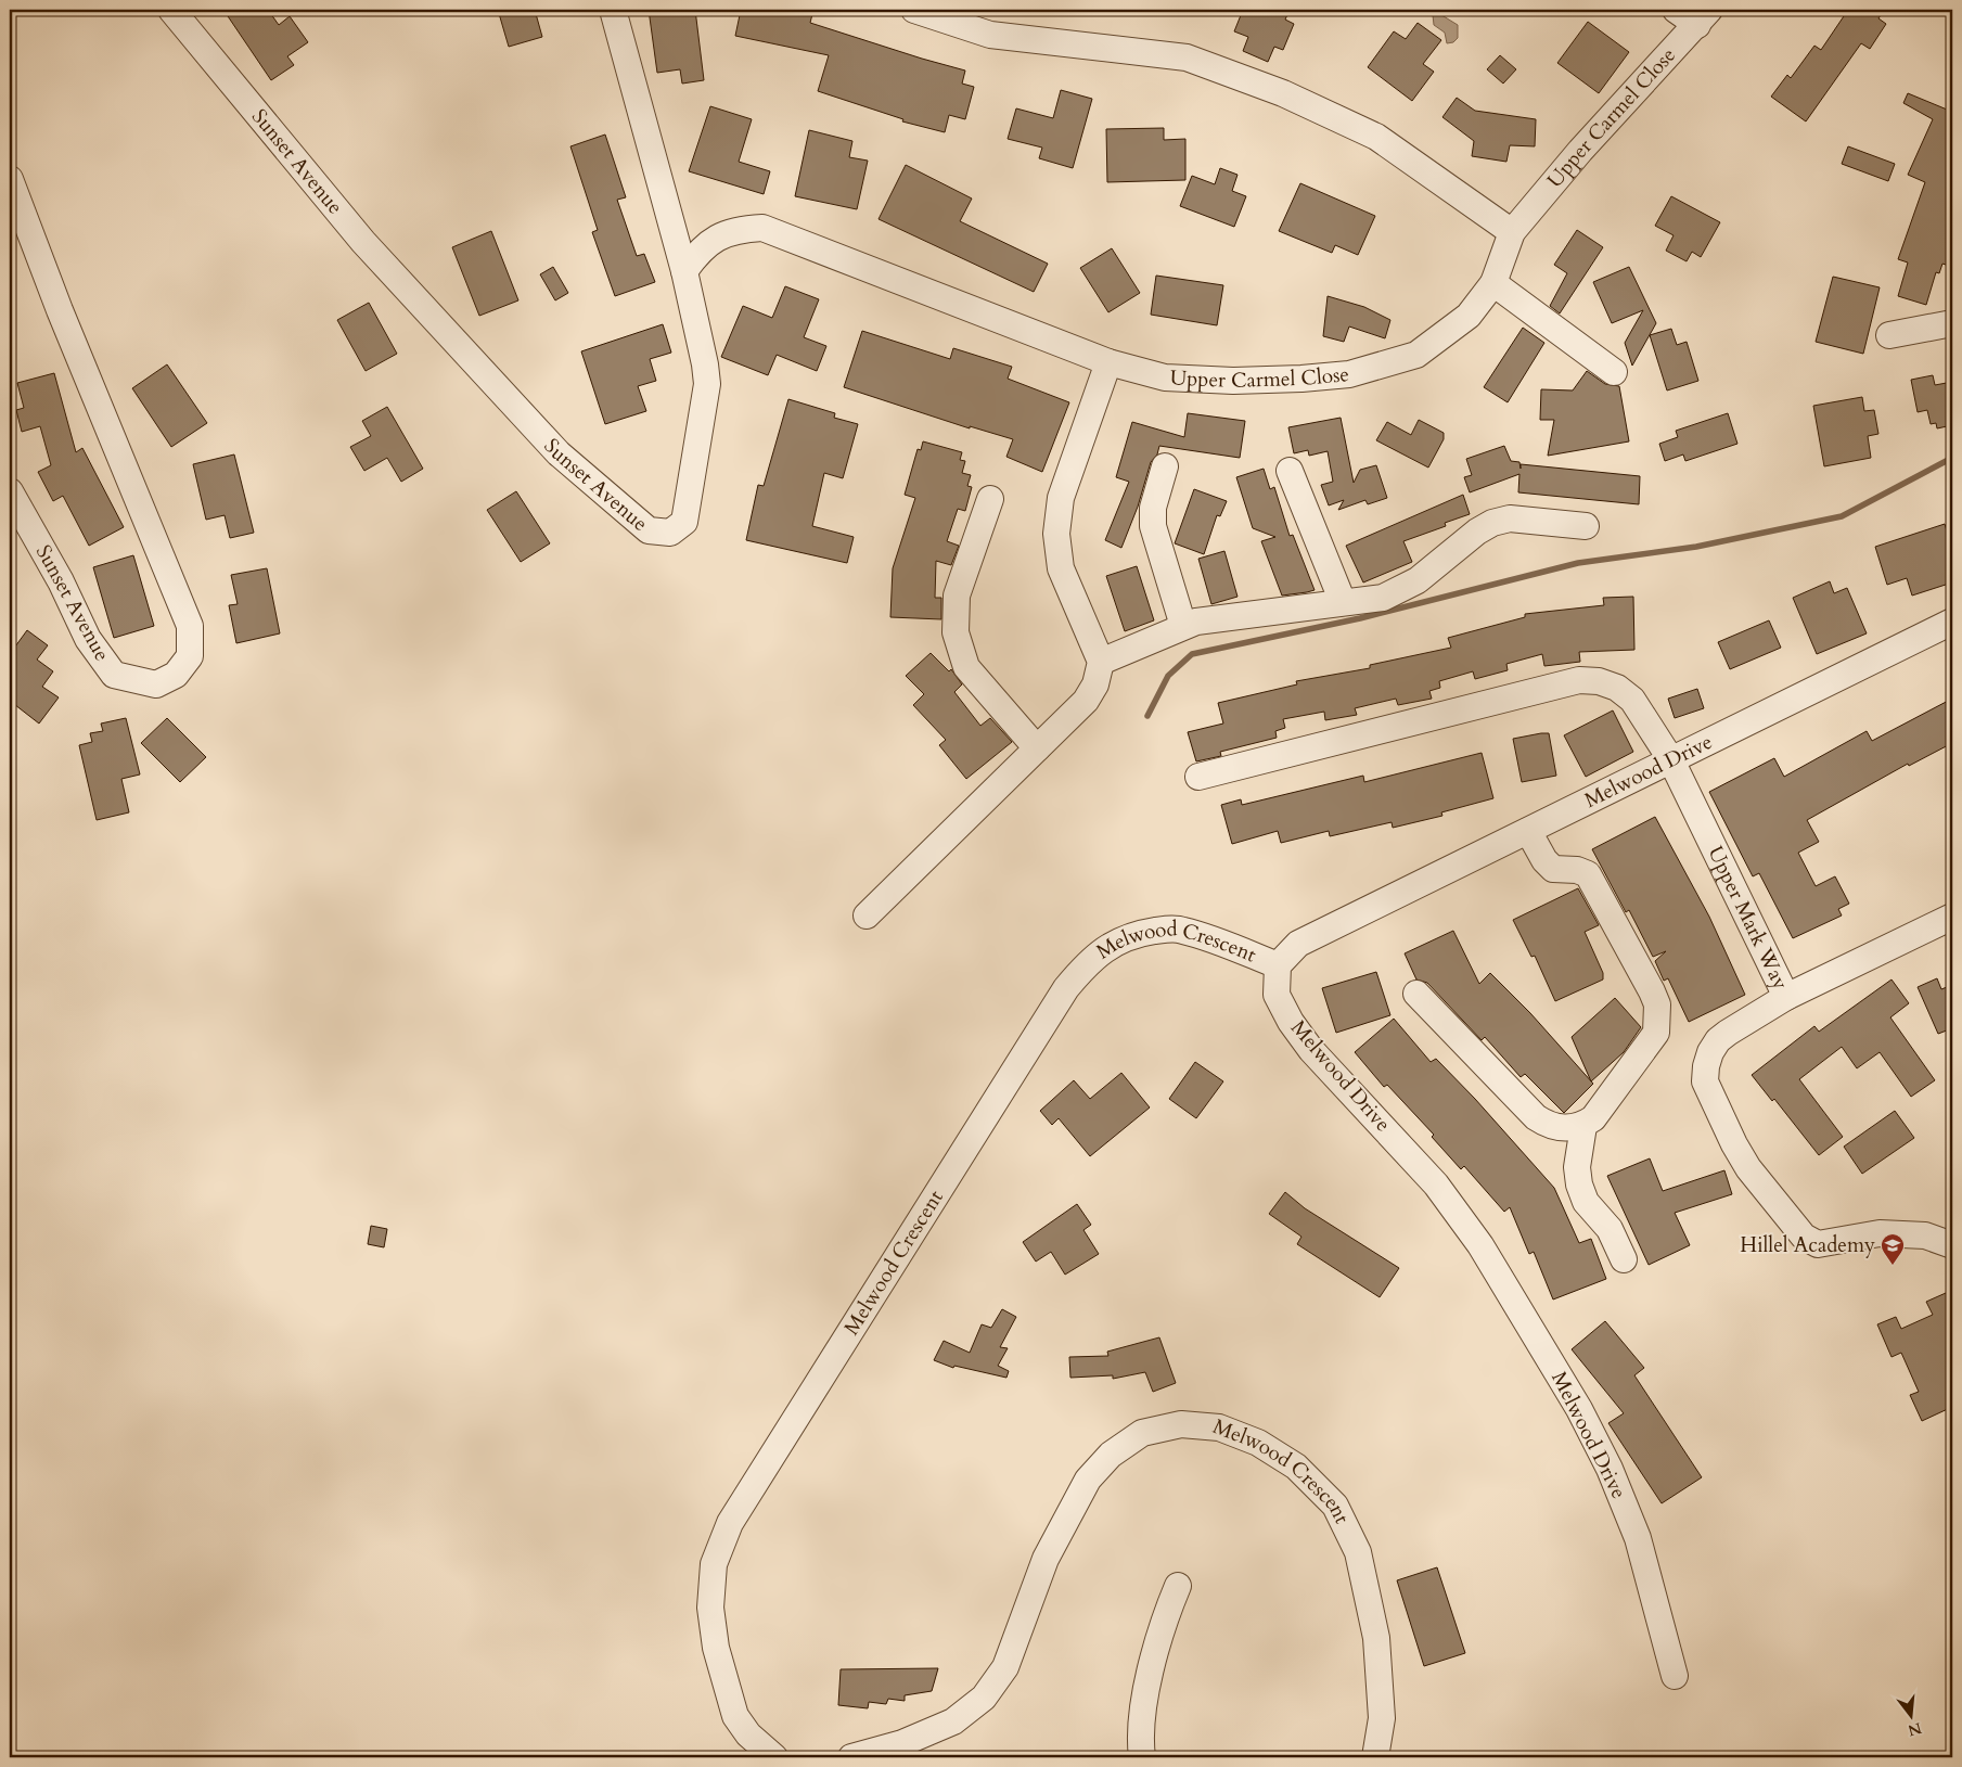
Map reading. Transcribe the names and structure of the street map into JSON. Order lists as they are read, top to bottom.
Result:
{
  "streets": {
    "street": [
      "Upper Carmel Close",
      "Sunset Avenue",
      "Melwood Drive",
      "Upper Mark Way",
      "Melwood Crescent"
    ]
  },
  "crossings": [
    ["Upper Carmel Close", "Sunset Avenue"],
    ["Melwood Drive", "Upper Mark Way"],
    ["Melwood Drive", "Melwood Crescent"]
  ],
  "places": {
    "school or university": ["Hillel Academy"]
  },
  "north": "bottom"
}
